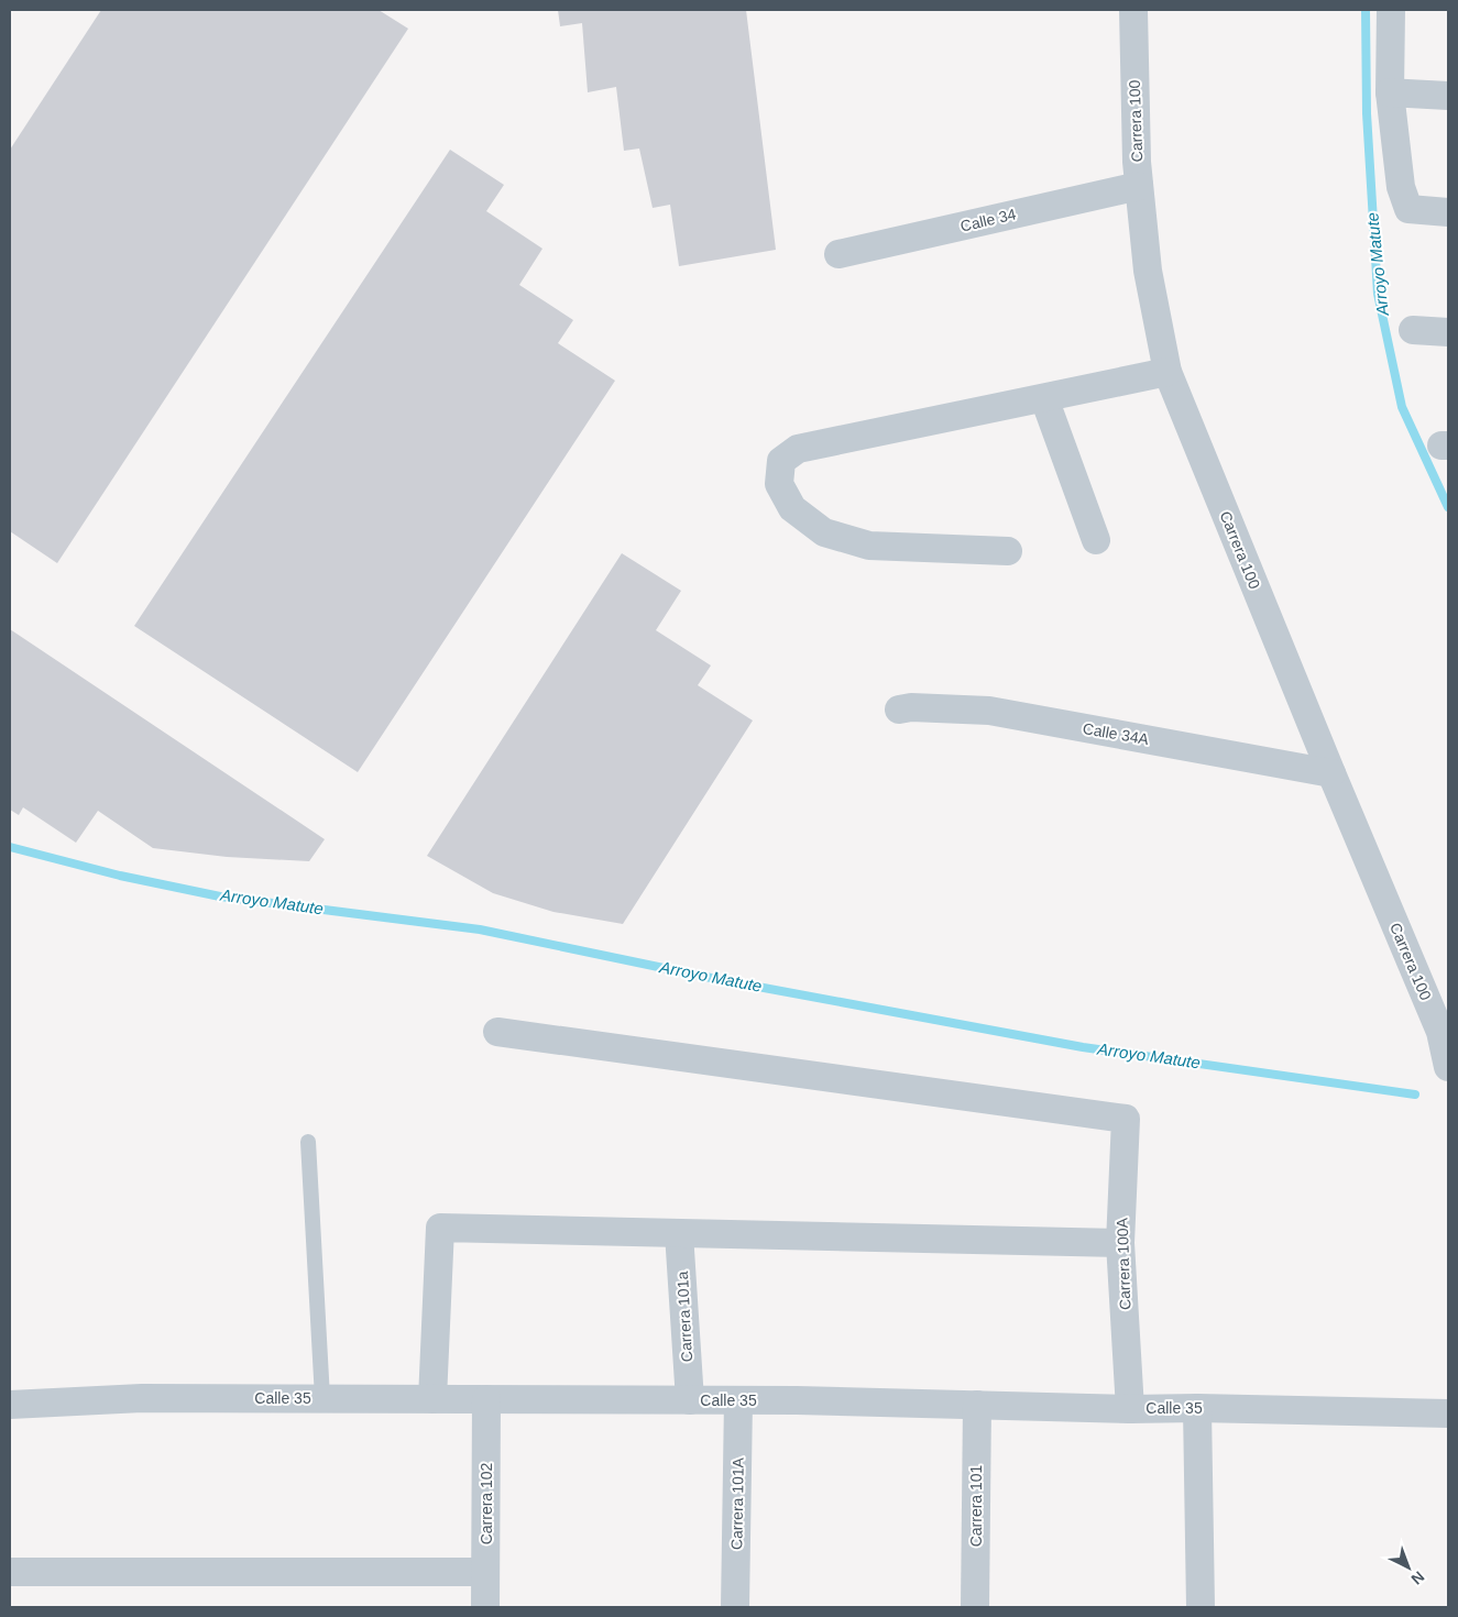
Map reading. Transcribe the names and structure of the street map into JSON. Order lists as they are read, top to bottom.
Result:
{
  "streets": {
    "street": [
      "Carrera 100",
      "Calle 34",
      "Calle 34A",
      "Carrera 100A",
      "Carrera 101a",
      "Calle 35",
      "Carrera 102",
      "Carrera 101A",
      "Carrera 101"
    ]
  },
  "crossings": [
    ["Carrera 100", "Calle 34"],
    ["Carrera 100", "Calle 34A"],
    ["Carrera 100A", "Calle 35"],
    ["Carrera 101a", "Calle 35"],
    ["Calle 35", "Carrera 102"],
    ["Calle 35", "Carrera 101A"],
    ["Calle 35", "Carrera 101"]
  ],
  "water": ["Arroyo Matute"],
  "north": "bottom right"
}
